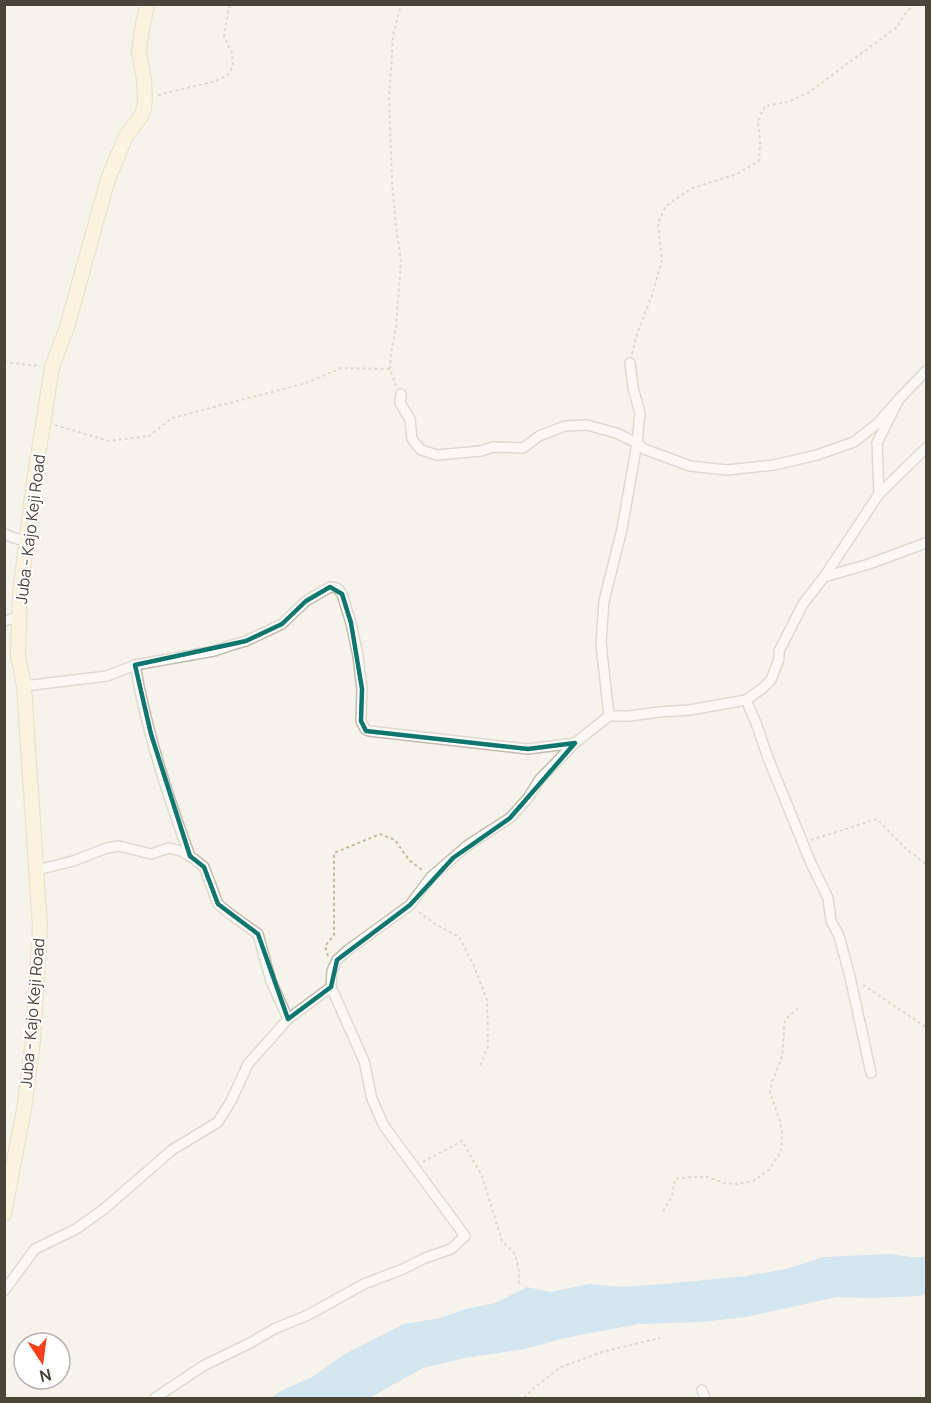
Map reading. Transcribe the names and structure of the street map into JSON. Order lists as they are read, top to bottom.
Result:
{
  "streets": {
    "main road": ["Juba - Kajo Keji Road"]
  },
  "north": "bottom"
}
